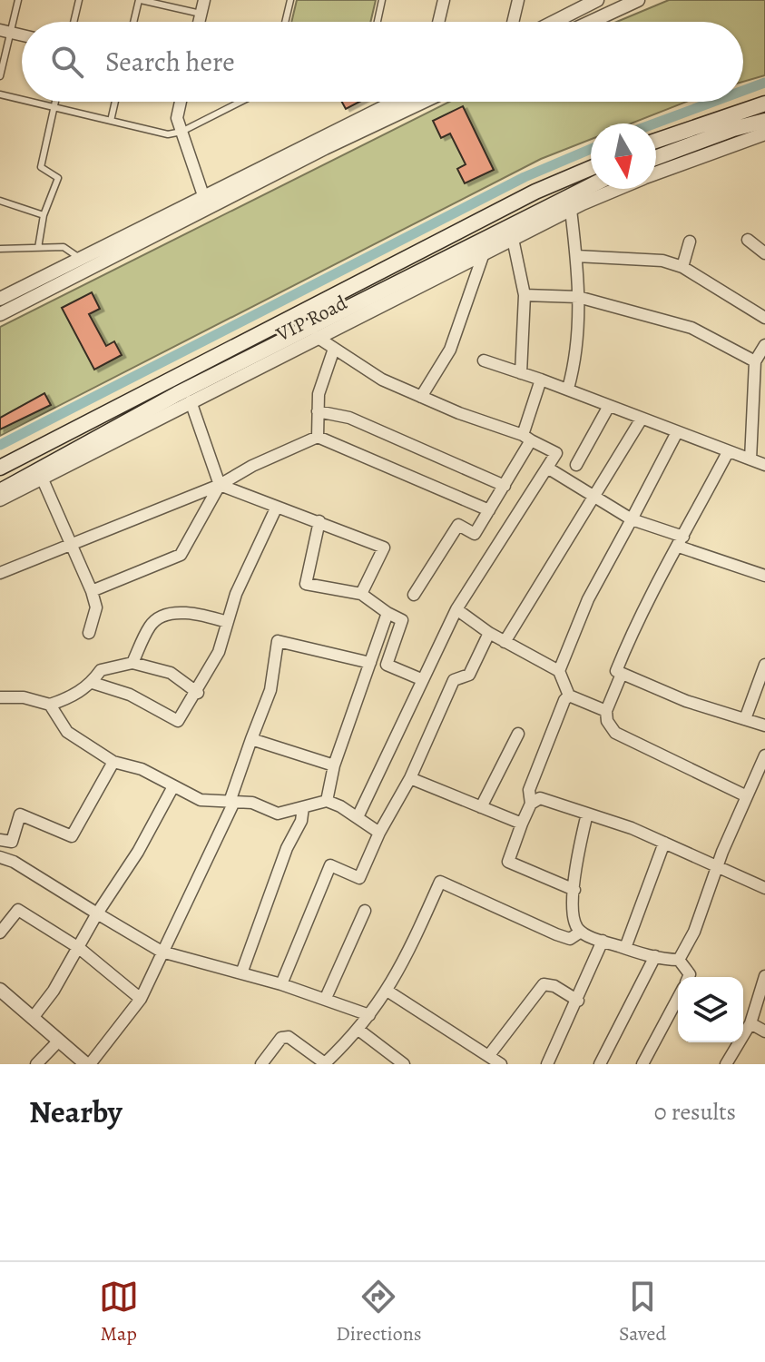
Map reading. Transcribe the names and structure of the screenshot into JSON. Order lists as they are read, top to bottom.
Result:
{
  "streets": {
    "main road": ["VIP Road"]
  },
  "north": "bottom",
  "page": {
    "search": "Search here",
    "heading": ["Nearby", "0 results"],
    "nav": ["Map", "Directions", "Saved"]
  }
}
